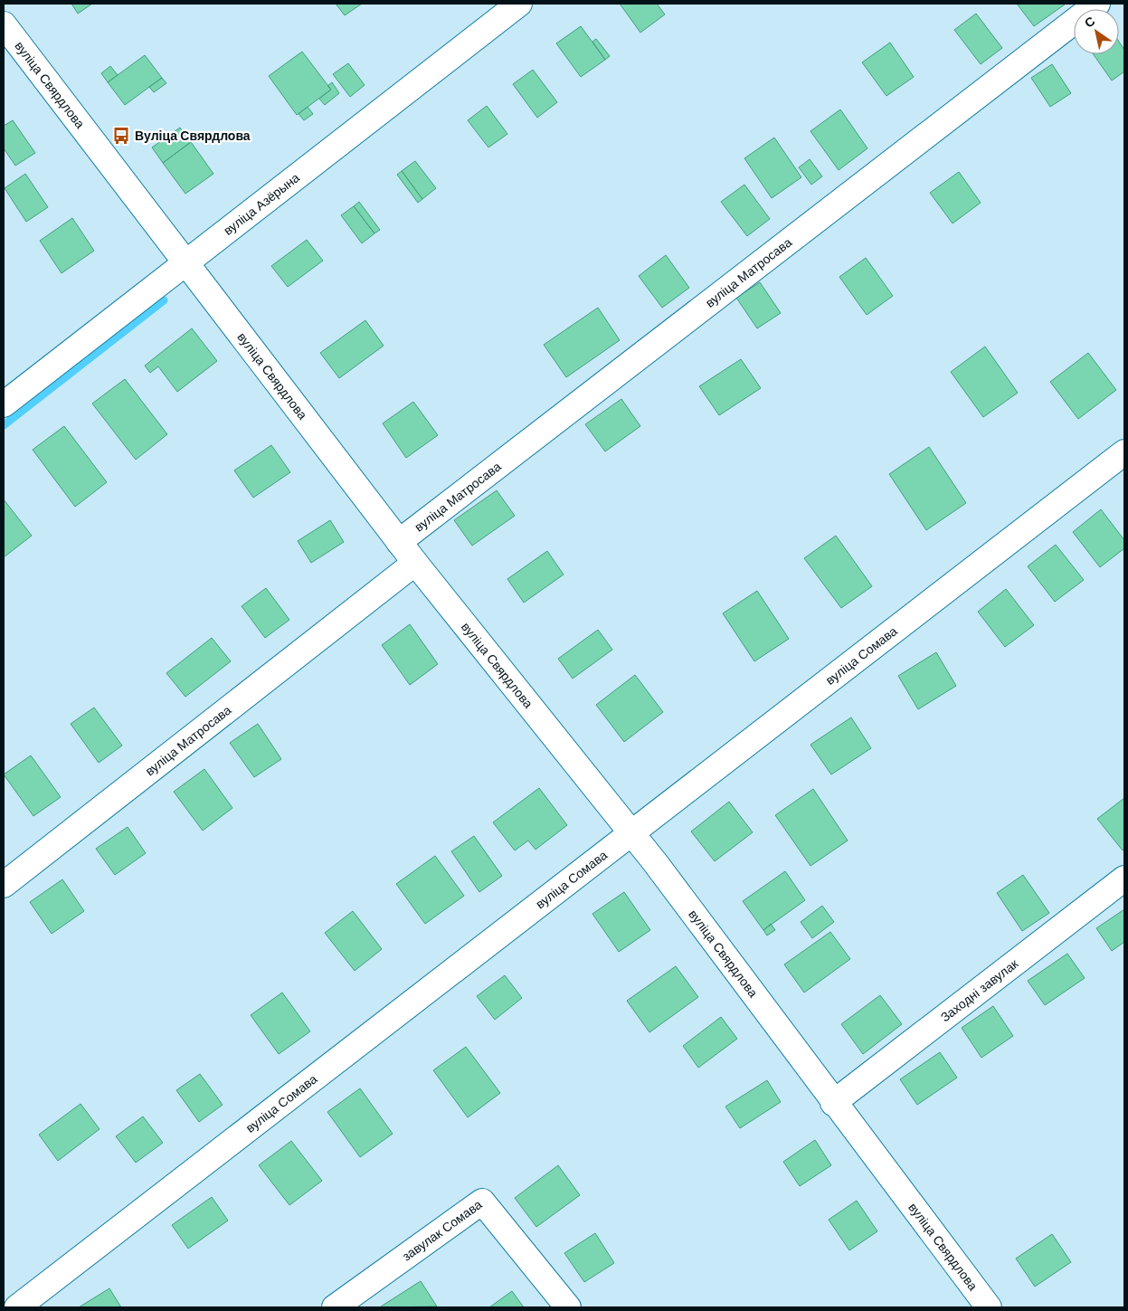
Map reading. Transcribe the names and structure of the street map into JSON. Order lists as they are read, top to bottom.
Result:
{
  "streets": {
    "street": [
      "вуліца Свярдлова",
      "вуліца Азёрына",
      "вуліца Матросава",
      "вуліца Сомава",
      "Заходні завулак",
      "завулак Сомава"
    ]
  },
  "crossings": [
    ["вуліца Свярдлова", "вуліца Азёрына"],
    ["вуліца Свярдлова", "вуліца Матросава"],
    ["вуліца Свярдлова", "вуліца Сомава"],
    ["вуліца Свярдлова", "Заходні завулак"]
  ],
  "places": {
    "bus stop": ["Вуліца Свярдлова"]
  },
  "north": "top left"
}
